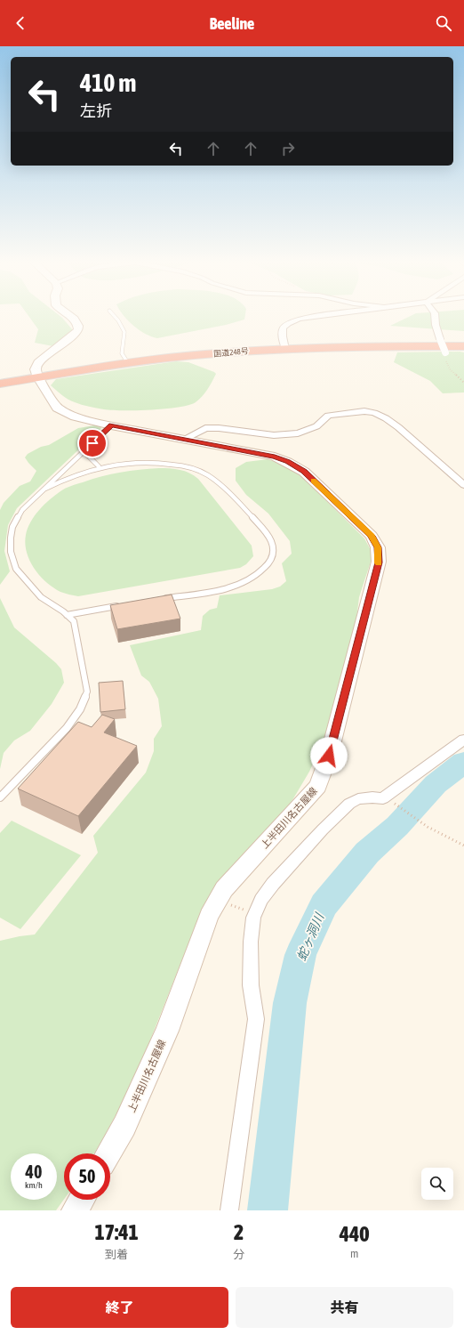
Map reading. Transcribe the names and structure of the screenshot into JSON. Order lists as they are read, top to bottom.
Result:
{
  "streets": {
    "highway": ["国道248号"],
    "main road": ["上半田川名古屋線"]
  },
  "crossings": [
    ["国道248号", "上半田川名古屋線"]
  ],
  "water": ["蛇ヶ洞川"],
  "page": {
    "header": "Beeline",
    "turn": ["410 m", "左折"],
    "speed": "40 km/h",
    "limit": "50",
    "eta": [
      "17:41",
      "到着",
      "2",
      "分",
      "440",
      "m"
    ],
    "buttons": ["終了", "共有"]
  }
}
